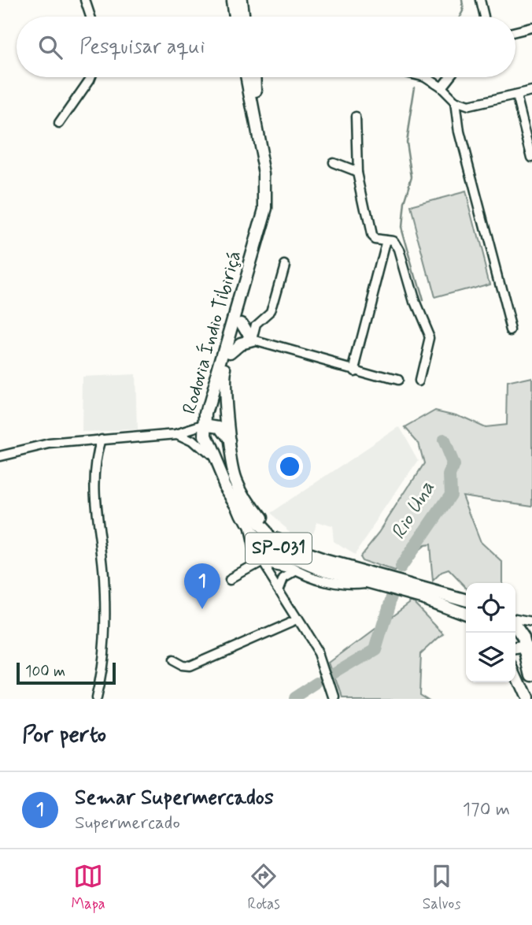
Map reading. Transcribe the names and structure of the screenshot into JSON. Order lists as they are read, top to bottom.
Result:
{
  "streets": {
    "highway": ["Rodovia Índio Tibiriçá", "SP-031"]
  },
  "water": ["Rio Una"],
  "scale_bar": "100 m",
  "page": {
    "search": "Pesquisar aqui",
    "pins": "1",
    "scale": "100 m",
    "heading": "Por perto",
    "list": [
      {
        "mark": "1",
        "name": "Semar Supermercados",
        "note": "Supermercado",
        "value": "170 m"
      }
    ],
    "nav": ["Mapa", "Rotas", "Salvos"]
  }
}
